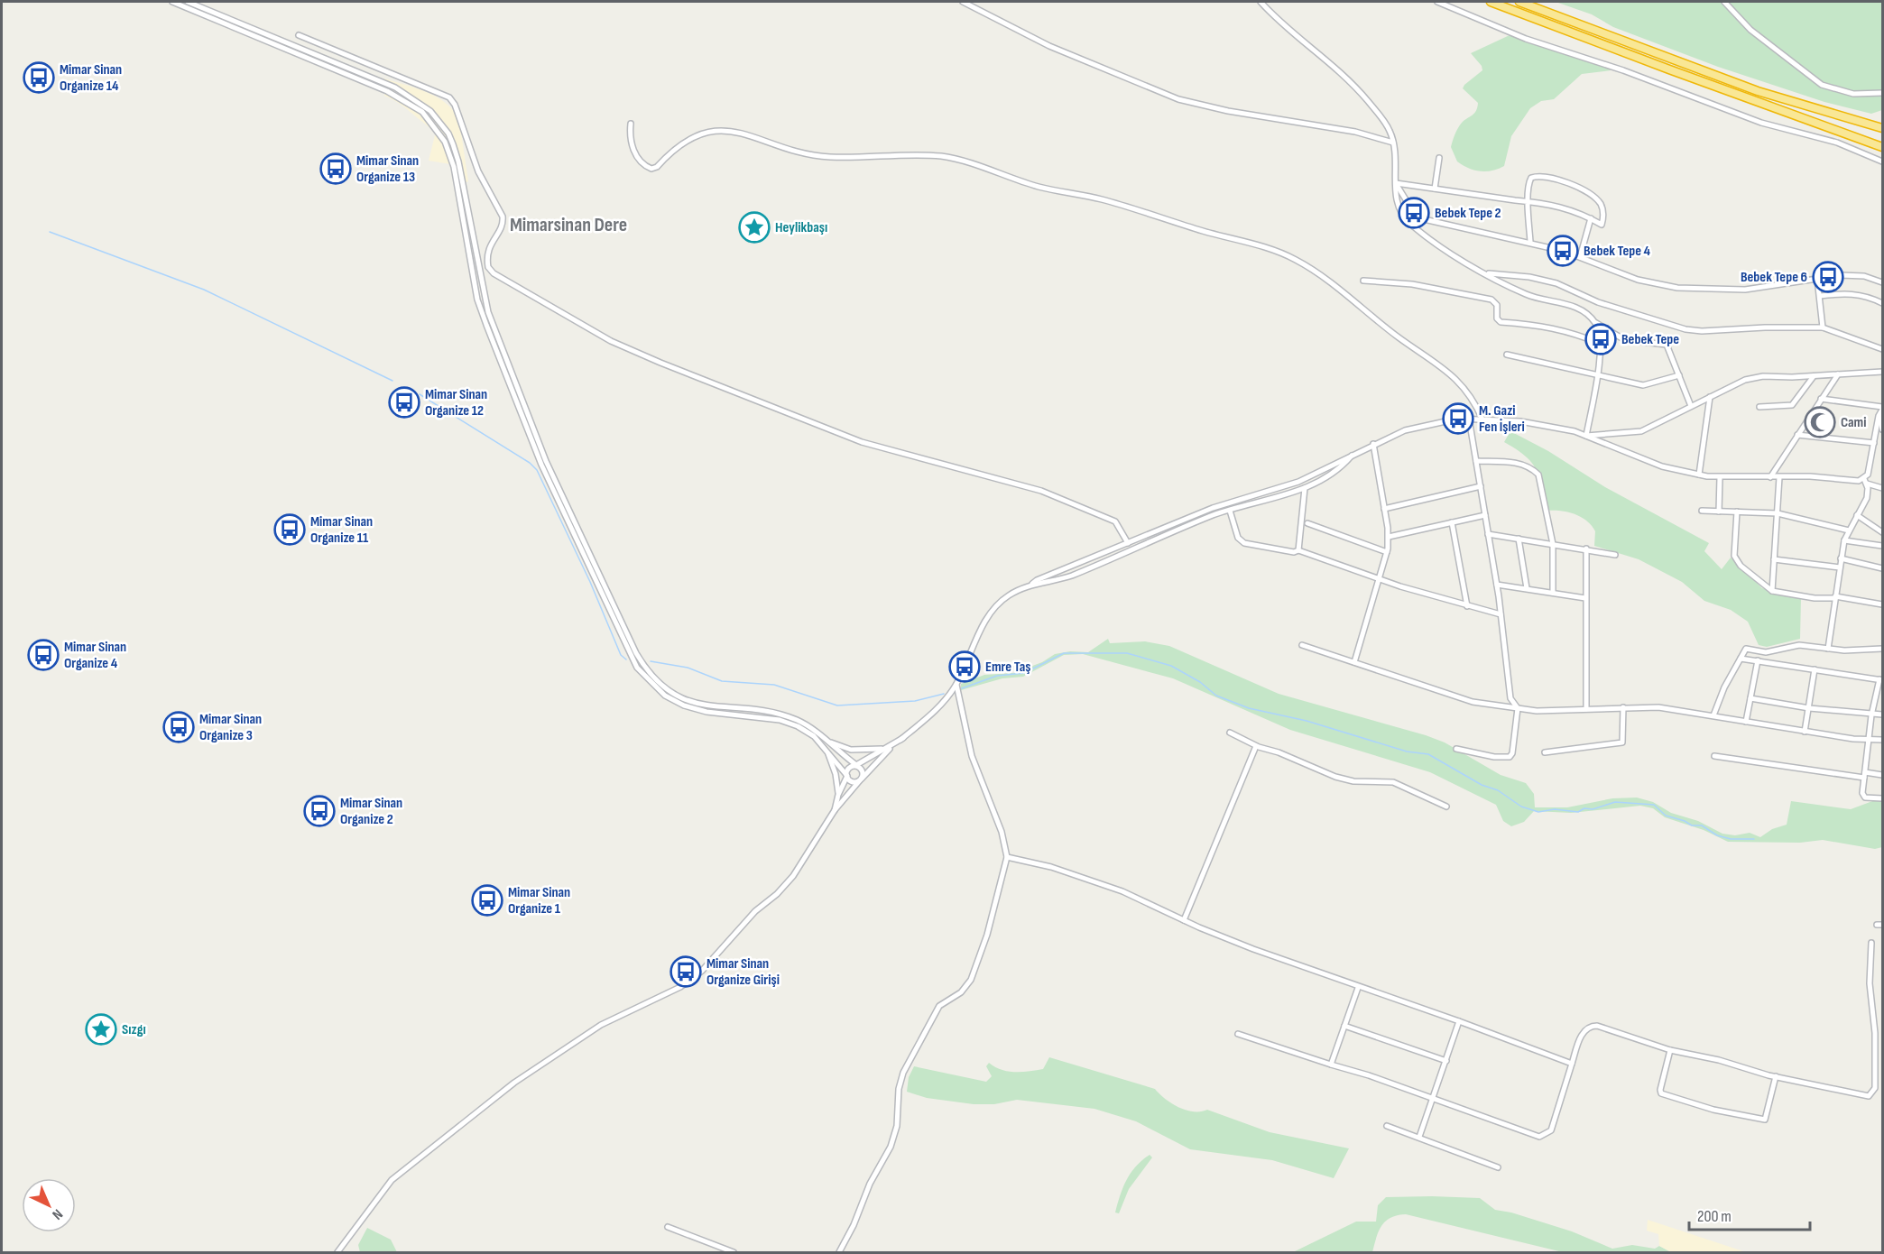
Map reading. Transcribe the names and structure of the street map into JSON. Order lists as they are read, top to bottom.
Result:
{
  "districts": ["Mimarsinan Dere"],
  "places": {
    "bus stop": [
      "Mimar Sinan Organize 14",
      "Mimar Sinan Organize 13",
      "Bebek Tepe 2",
      "Bebek Tepe 4",
      "Bebek Tepe 6",
      "Bebek Tepe",
      "Mimar Sinan Organize 12",
      "M. Gazi Fen İşleri",
      "Mimar Sinan Organize 11",
      "Mimar Sinan Organize 4",
      "Emre Taş",
      "Mimar Sinan Organize 3",
      "Mimar Sinan Organize 2",
      "Mimar Sinan Organize 1",
      "Mimar Sinan Organize Girişi"
    ],
    "place": ["Heylikbaşı", "Sızgı"],
    "mosque": ["Cami"]
  },
  "scale_bar": "200 m",
  "north": "bottom right"
}
